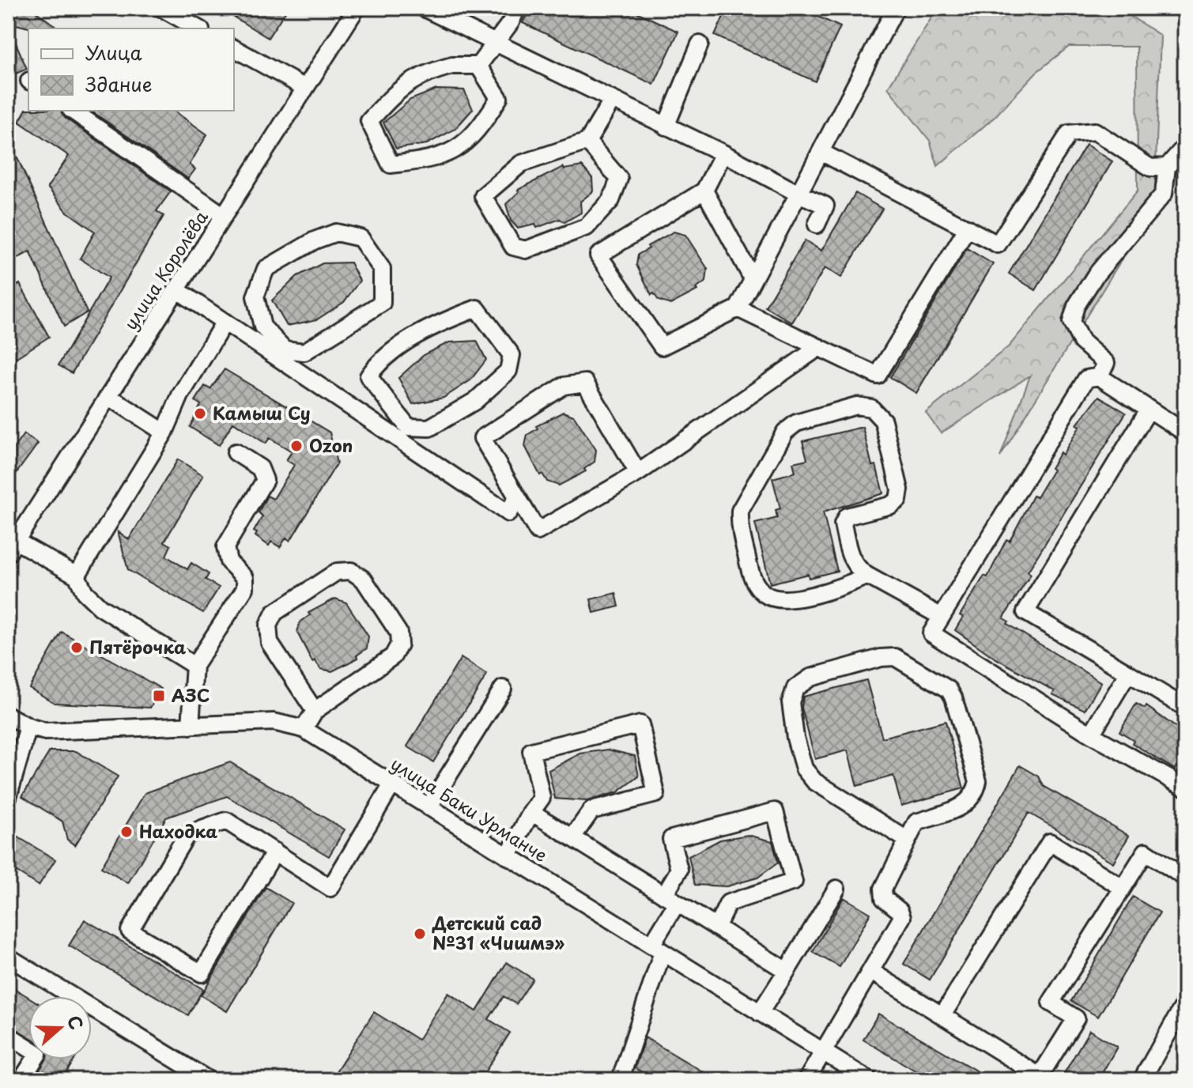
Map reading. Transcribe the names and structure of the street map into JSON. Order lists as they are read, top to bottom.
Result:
{
  "streets": {
    "street": ["улица Королёва", "улица Баки Урманче"]
  },
  "places": {
    "other": [
      "Камыш Су",
      "Ozon",
      "Пятёрочка",
      "Находка",
      "Детский сад №31 «Чишмэ»"
    ],
    "transit": ["АЗС"]
  },
  "legend": ["Улица", "Здание"],
  "north": "right"
}
